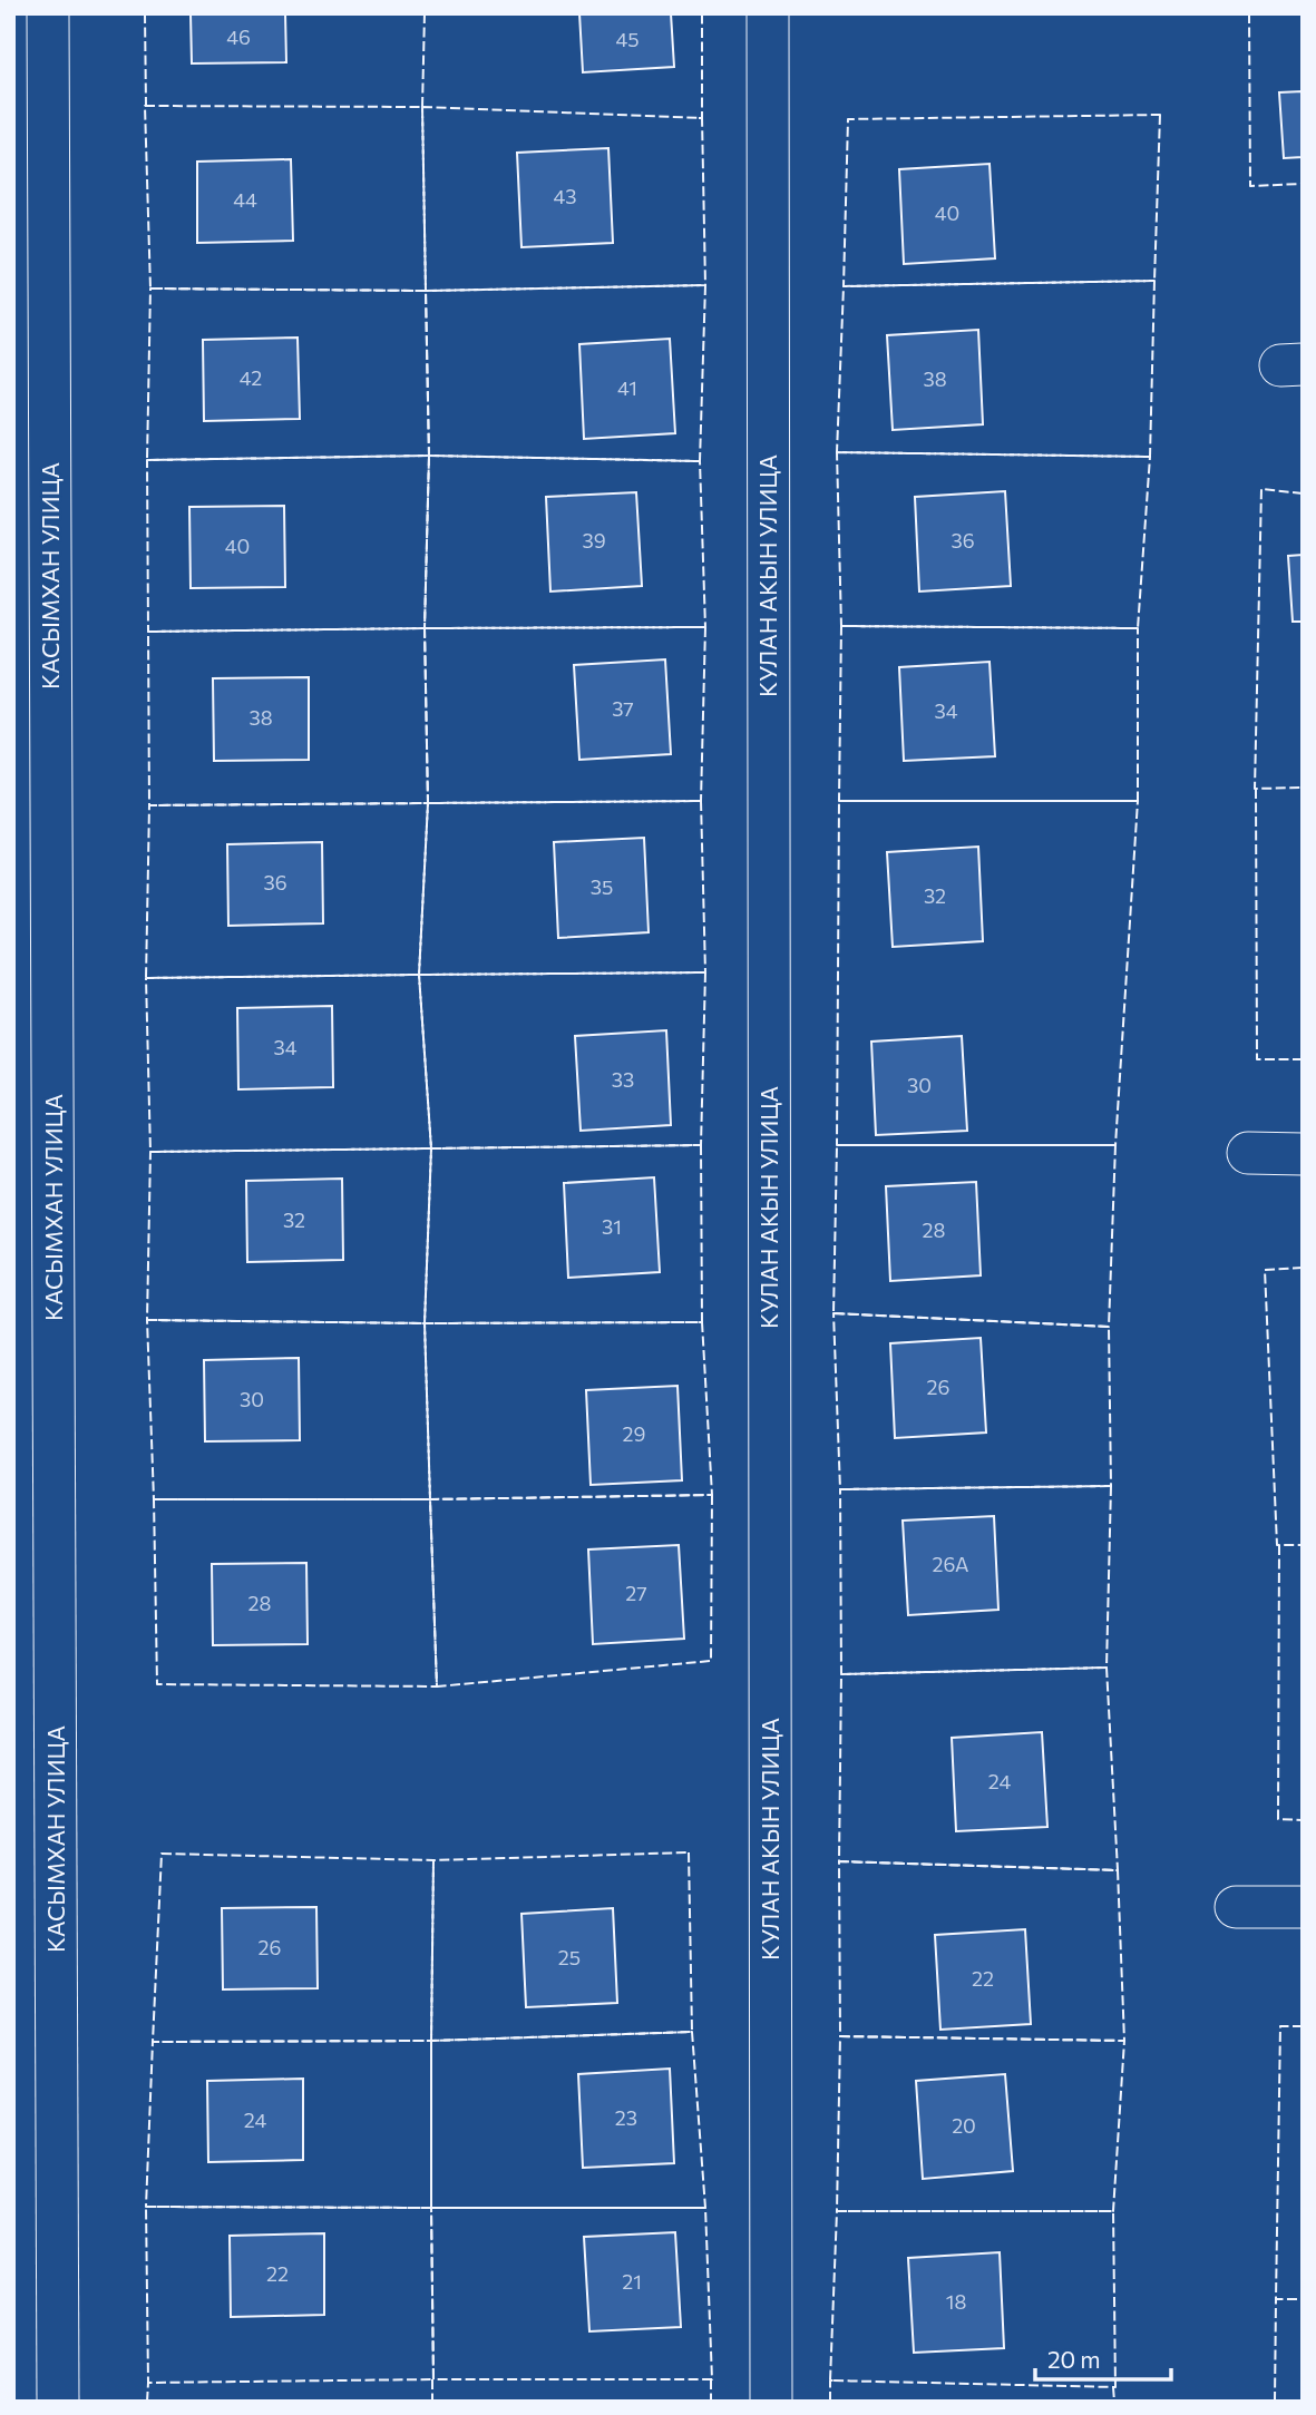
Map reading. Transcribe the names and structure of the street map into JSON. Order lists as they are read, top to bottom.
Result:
{
  "streets": {
    "street": ["КАСЫМХАН УЛИЦА", "КУЛАН АКЫН УЛИЦА"]
  },
  "house_numbers": [
    "46",
    "45",
    "43",
    "44",
    "40",
    "42",
    "38",
    "41",
    "39",
    "36",
    "40",
    "37",
    "34",
    "38",
    "36",
    "35",
    "32",
    "34",
    "33",
    "30",
    "32",
    "31",
    "28",
    "26",
    "30",
    "29",
    "26А",
    "27",
    "28",
    "24",
    "26",
    "25",
    "22",
    "23",
    "24",
    "20",
    "22",
    "21",
    "18"
  ],
  "scale_bar": "20 m"
}
